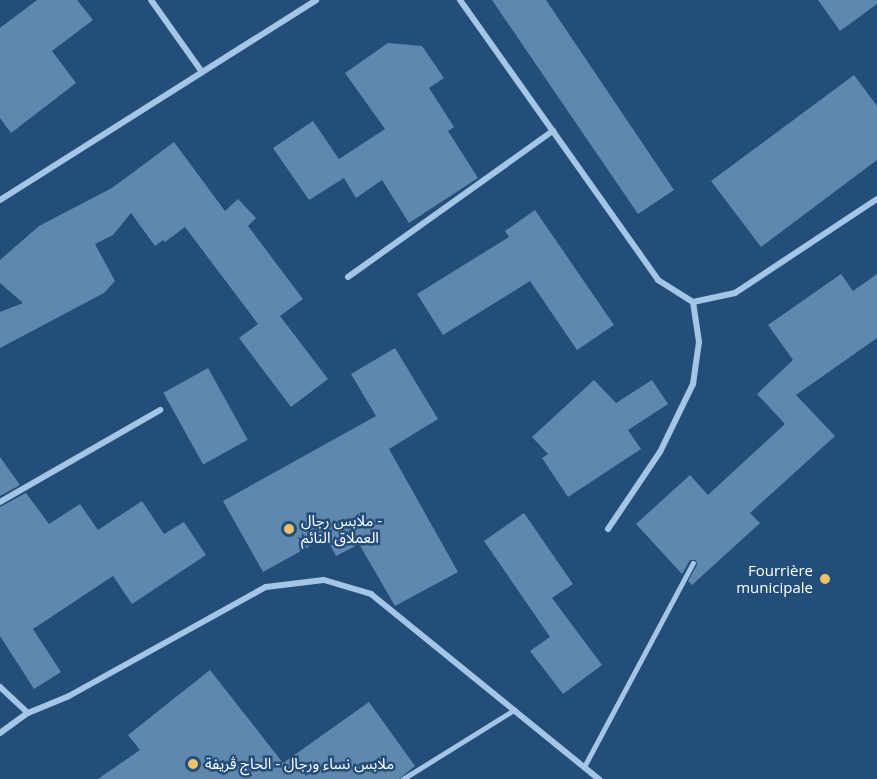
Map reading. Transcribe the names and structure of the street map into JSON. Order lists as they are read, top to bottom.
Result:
{
  "places": ["ملابس رجال - العملاق النائم", "Fourrière municipale", "ملابس نساء ورجال - الحاج ڨريفة"]
}
